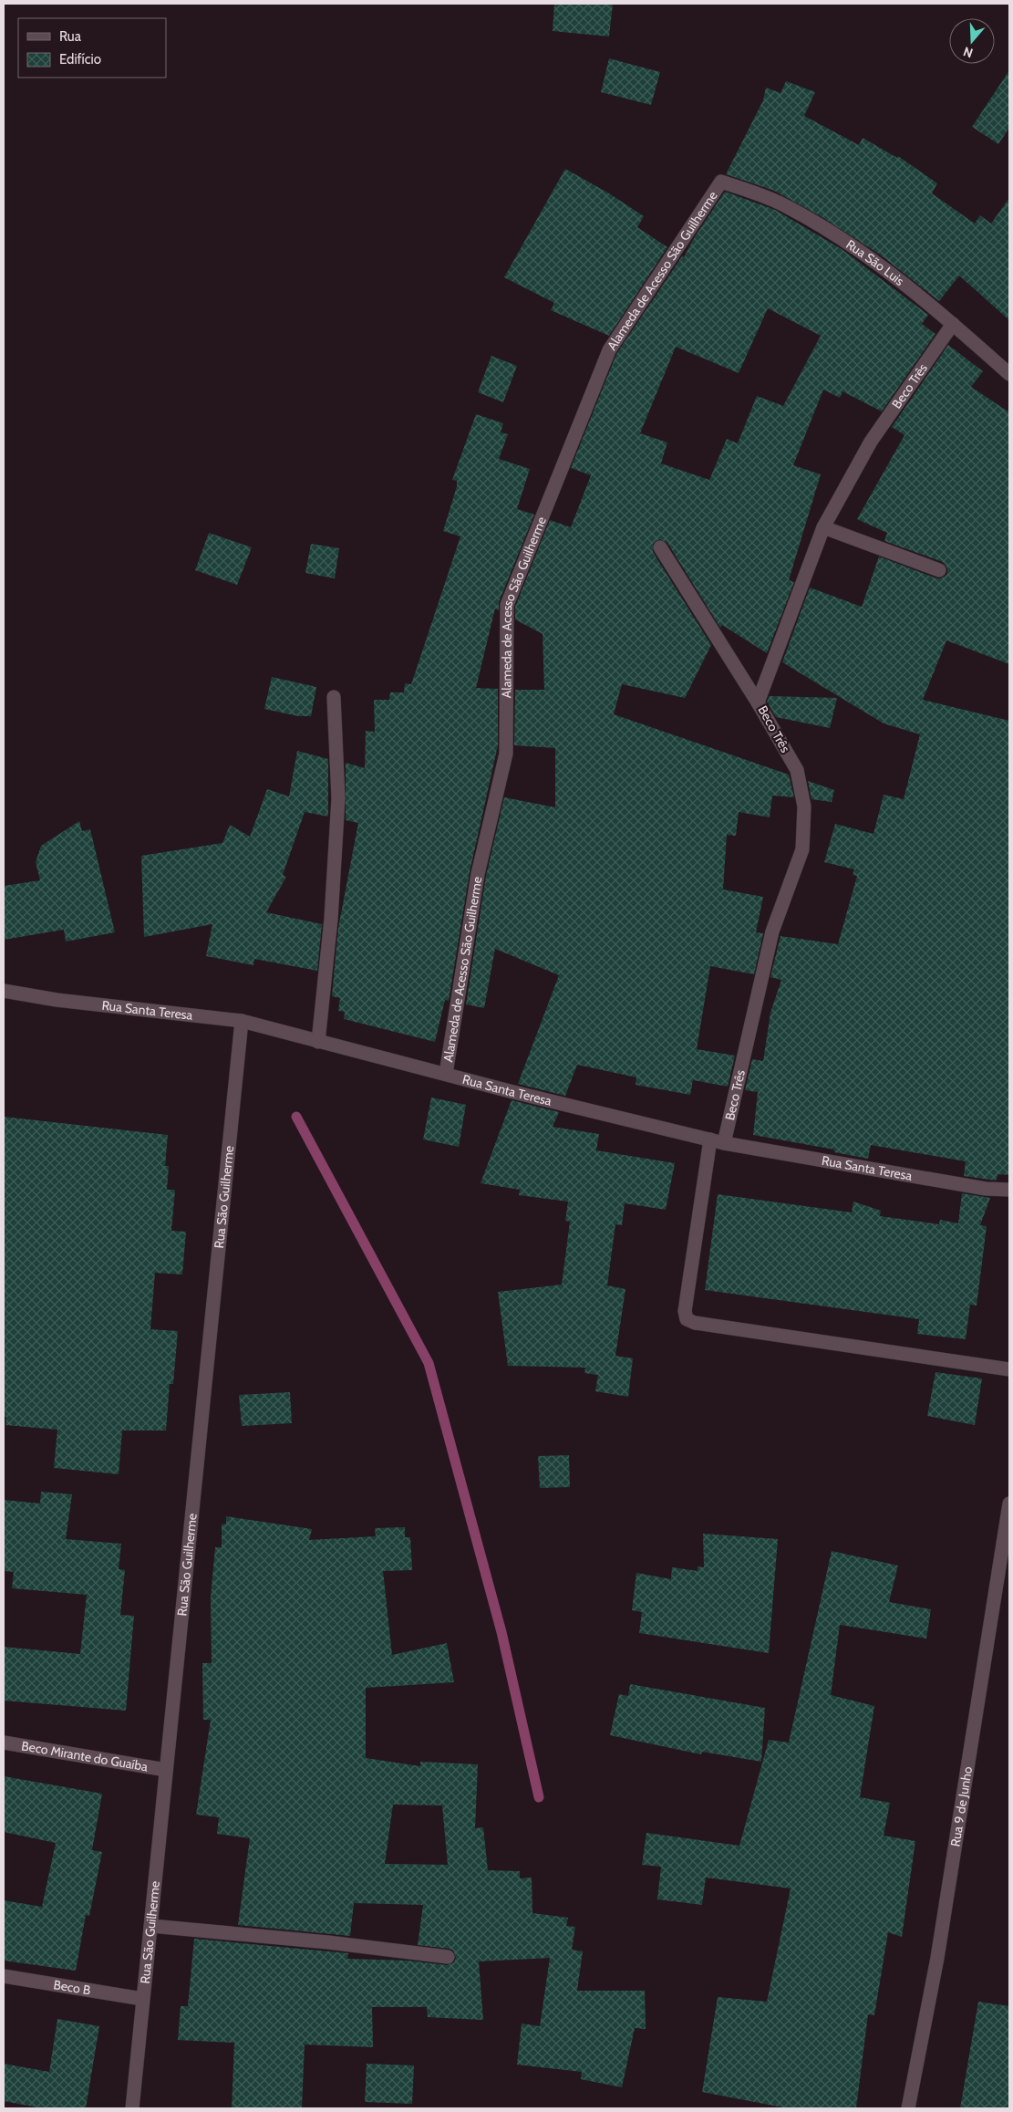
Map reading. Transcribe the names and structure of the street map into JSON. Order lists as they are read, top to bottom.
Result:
{
  "streets": {
    "street": [
      "Rua São Luis",
      "Alameda de Acesso São Guilherme",
      "Beco Três",
      "Rua Santa Teresa",
      "Rua São Guilherme",
      "Beco Mirante do Guaíba",
      "Rua 9 de Junho",
      "Beco B"
    ]
  },
  "crossings": [
    ["Rua São Luis", "Alameda de Acesso São Guilherme"],
    ["Rua São Luis", "Beco Três"],
    ["Alameda de Acesso São Guilherme", "Rua Santa Teresa"],
    ["Beco Três", "Rua Santa Teresa"],
    ["Rua Santa Teresa", "Rua São Guilherme"],
    ["Rua São Guilherme", "Beco Mirante do Guaíba"],
    ["Rua São Guilherme", "Beco B"]
  ],
  "legend": ["Rua", "Edifício"],
  "north": "bottom"
}
